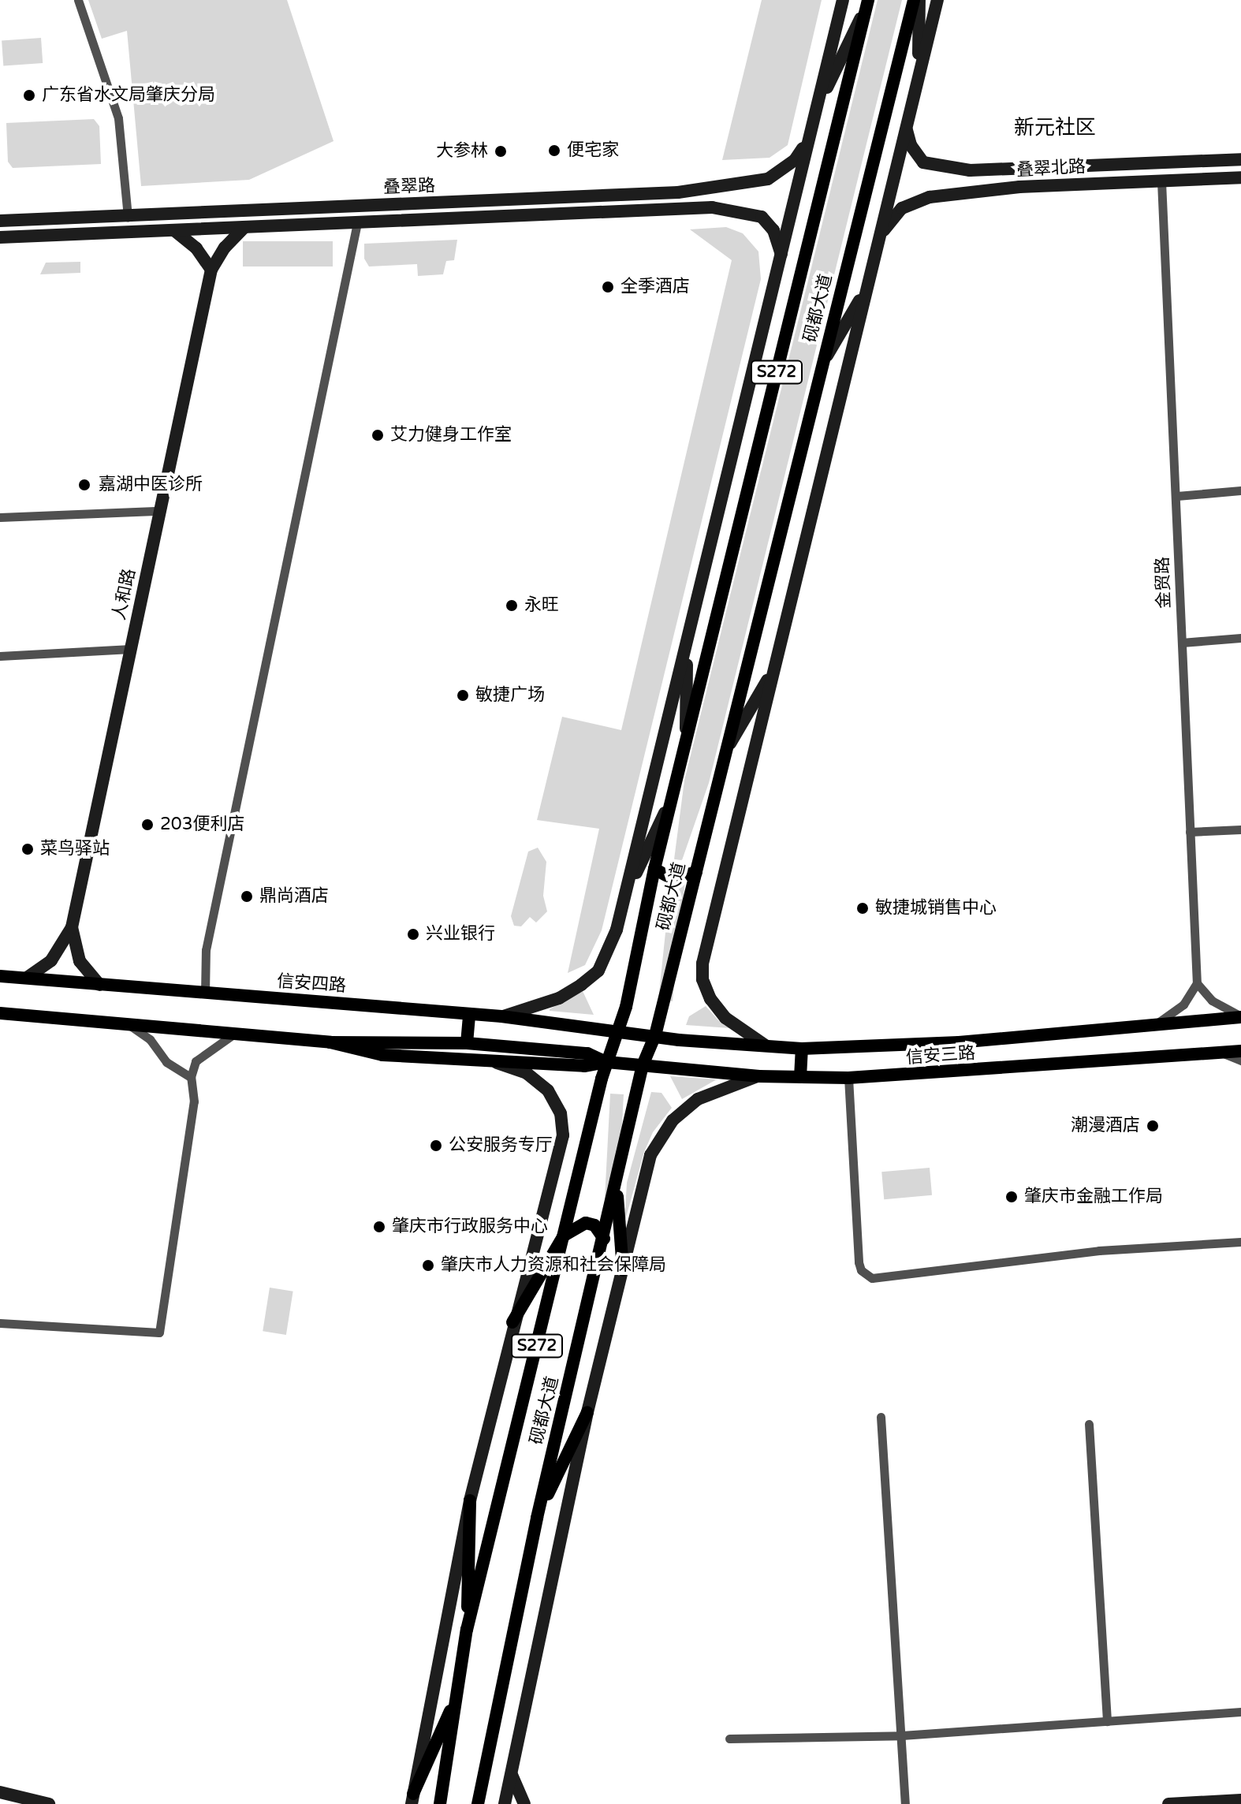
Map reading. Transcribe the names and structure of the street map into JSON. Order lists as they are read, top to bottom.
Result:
{
  "streets": {
    "main road": [
      "砚都大道",
      "S272",
      "信安四路",
      "信安三路"
    ],
    "street": [
      "叠翠北路",
      "叠翠路",
      "金贸路",
      "人和路"
    ]
  },
  "crossings": [
    ["叠翠北路", "金贸路"],
    ["砚都大道", "信安四路"],
    ["砚都大道", "信安三路"],
    ["信安四路", "信安三路"]
  ],
  "districts": ["新元社区"],
  "places": [
    "广东省水文局肇庆分局",
    "便宅家",
    "大参林",
    "全季酒店",
    "艾力健身工作室",
    "嘉湖中医诊所",
    "永旺",
    "敏捷广场",
    "203便利店",
    "菜鸟驿站",
    "鼎尚酒店",
    "敏捷城销售中心",
    "兴业银行",
    "潮漫酒店",
    "公安服务专厅",
    "肇庆市金融工作局",
    "肇庆市行政服务中心",
    "肇庆市人力资源和社会保障局"
  ]
}
